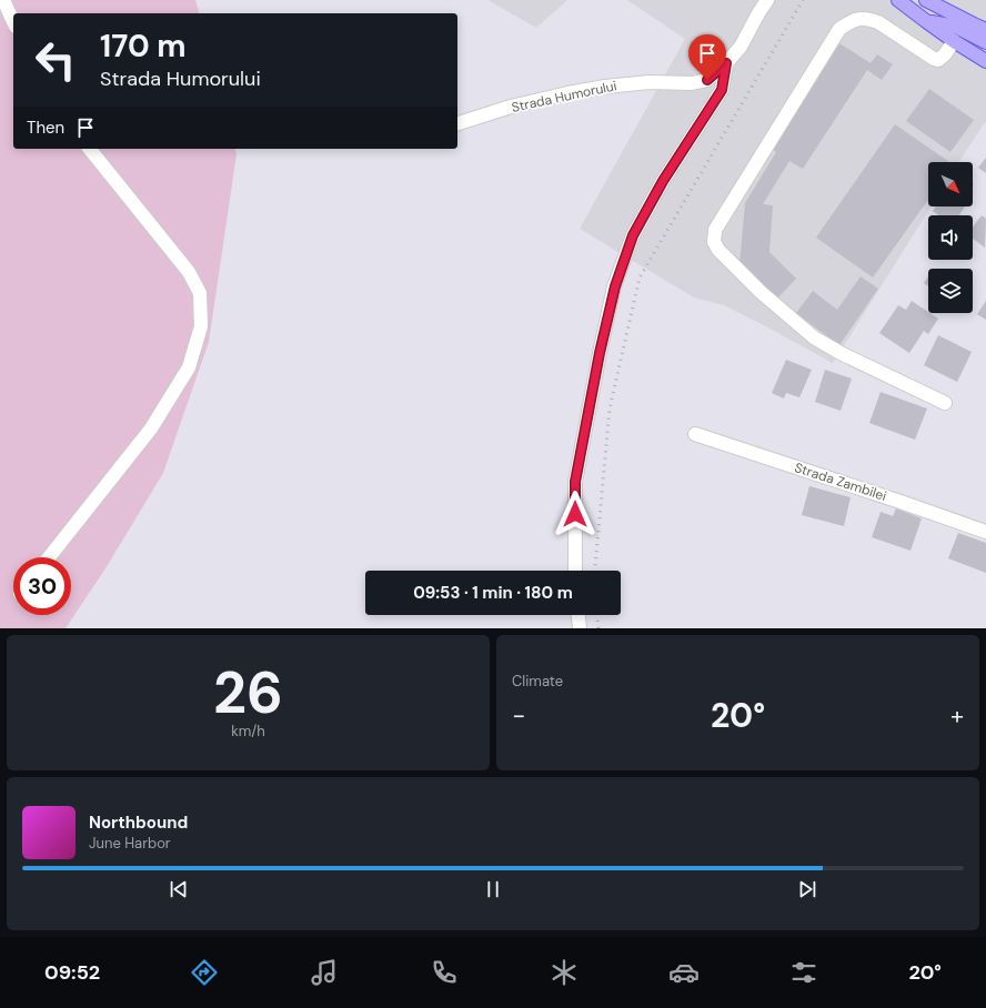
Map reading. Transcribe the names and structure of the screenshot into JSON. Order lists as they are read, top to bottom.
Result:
{
  "streets": {
    "street": ["Strada Humorului", "Strada Zambilei"]
  },
  "north": "bottom right",
  "page": {
    "turn": ["170 m", "Strada Humorului"],
    "then": "Then",
    "limit": "30",
    "trip": "09:53 · 1 min · 180 m",
    "tile": [
      ["26", "km/h"],
      "Climate"
    ],
    "heat": ["−", "20°", "+"],
    "song": ["Northbound", "June Harbor"],
    "tabs": ["09:52", "20°"]
  }
}
